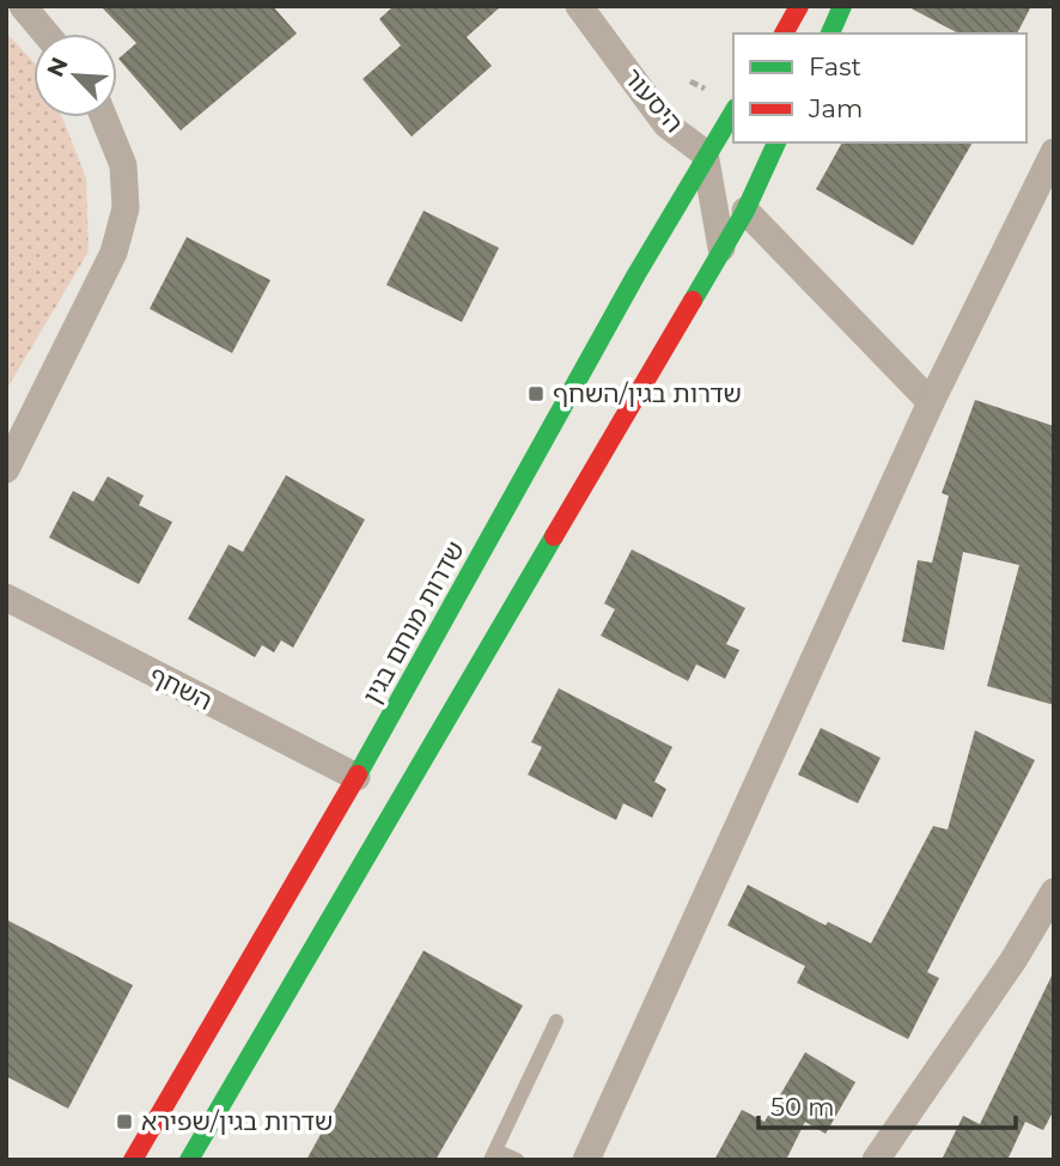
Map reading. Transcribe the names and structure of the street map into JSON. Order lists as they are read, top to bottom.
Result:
{
  "streets": {
    "street": ["היסעור", "שדרות מנחם בגין", "השחף"]
  },
  "crossings": [
    ["היסעור", "שדרות מנחם בגין"],
    ["שדרות מנחם בגין", "השחף"]
  ],
  "places": {
    "transit": ["שדרות בגין/השחף", "שדרות בגין/שפירא"]
  },
  "legend": ["Fast", "Jam"],
  "scale_bar": "50 m",
  "north": "top left"
}
